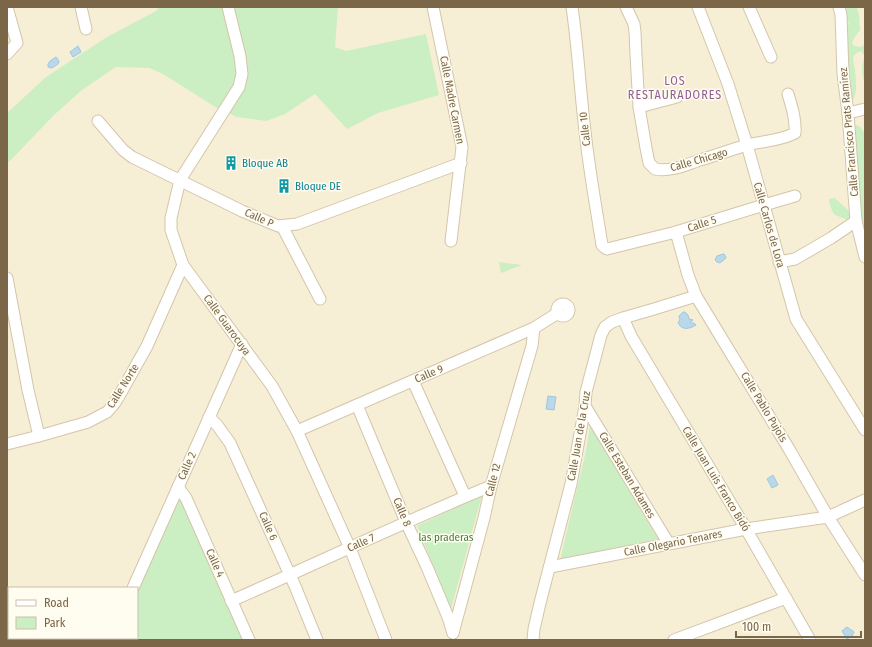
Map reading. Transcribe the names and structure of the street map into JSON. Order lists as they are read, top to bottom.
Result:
{
  "streets": {
    "street": [
      "Calle Madre Carmen",
      "Calle 10",
      "Calle Francisco Prats Ramírez",
      "Calle Chicago",
      "Calle P",
      "Calle 5",
      "Calle Carlos de Lora",
      "Calle Guarocuya",
      "Calle 9",
      "Calle Norte",
      "Calle Pablo Pujols",
      "Calle Juan de la Cruz",
      "Calle 2",
      "Calle Esteban Adames",
      "Calle Juan Luis Franco Bidó",
      "Calle 12",
      "Calle 8",
      "Calle 6",
      "Calle 7",
      "Calle Olegario Tenares",
      "Calle 4"
    ]
  },
  "crossings": [
    ["Calle Madre Carmen", "Calle P"],
    ["Calle 10", "Calle 5"],
    ["Calle Chicago", "Calle Carlos de Lora"],
    ["Calle P", "Calle Guarocuya"],
    ["Calle 5", "Calle Carlos de Lora"],
    ["Calle 5", "Calle Pablo Pujols"],
    ["Calle Guarocuya", "Calle 9"],
    ["Calle Guarocuya", "Calle Norte"],
    ["Calle Guarocuya", "Calle 2"],
    ["Calle Guarocuya", "Calle 7"],
    ["Calle 9", "Calle 12"],
    ["Calle 9", "Calle 8"],
    ["Calle Pablo Pujols", "Calle Juan de la Cruz"],
    ["Calle Pablo Pujols", "Calle Olegario Tenares"],
    ["Calle Juan de la Cruz", "Calle Esteban Adames"],
    ["Calle Juan de la Cruz", "Calle Juan Luis Franco Bidó"],
    ["Calle Juan de la Cruz", "Calle Olegario Tenares"],
    ["Calle 2", "Calle 6"],
    ["Calle 2", "Calle 4"],
    ["Calle Esteban Adames", "Calle Olegario Tenares"],
    ["Calle Juan Luis Franco Bidó", "Calle Olegario Tenares"],
    ["Calle 12", "Calle 8"],
    ["Calle 12", "Calle 7"],
    ["Calle 8", "Calle 7"],
    ["Calle 6", "Calle 7"],
    ["Calle 7", "Calle 4"]
  ],
  "districts": ["LOS RESTAURADORES"],
  "parks": ["las praderas"],
  "places": {
    "building": ["Bloque AB", "Bloque DE"]
  },
  "legend": ["Road", "Park"],
  "scale_bar": "100 m"
}
